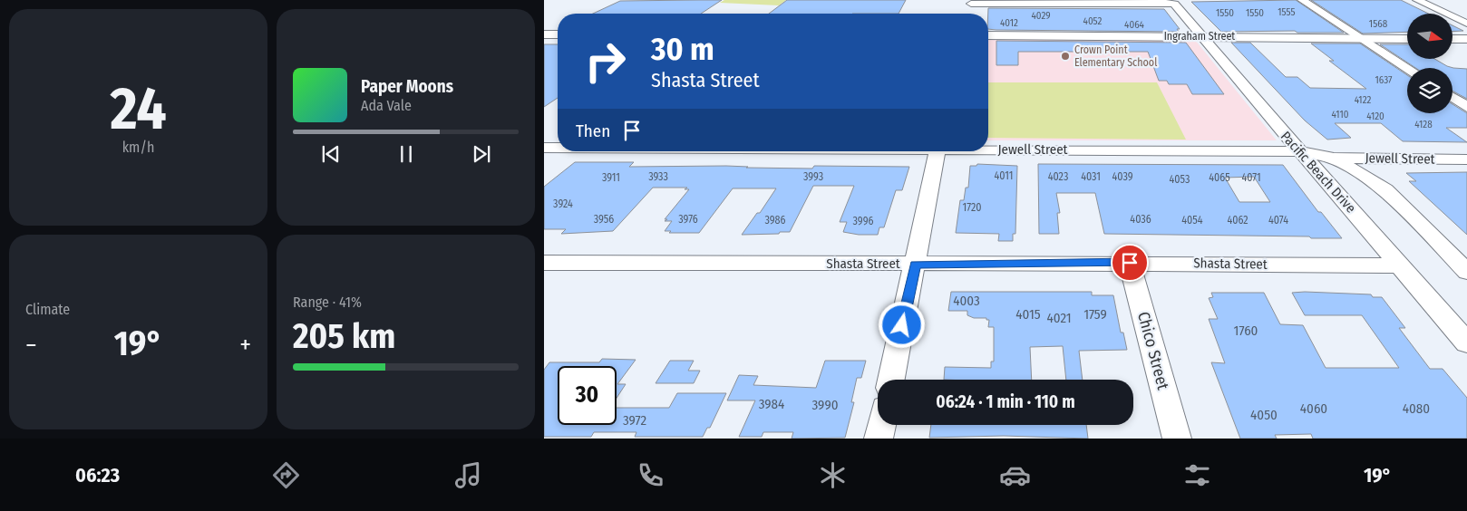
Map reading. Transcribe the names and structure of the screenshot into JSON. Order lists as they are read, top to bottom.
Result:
{
  "streets": {
    "main road": ["Ingraham Street"],
    "street": [
      "Jewell Street",
      "Pacific Beach Drive",
      "Shasta Street",
      "Chico Street"
    ]
  },
  "crossings": [
    ["Ingraham Street", "Pacific Beach Drive"],
    ["Jewell Street", "Pacific Beach Drive"],
    ["Pacific Beach Drive", "Shasta Street"],
    ["Shasta Street", "Chico Street"]
  ],
  "places": ["Crown Point Elementary School"],
  "house_numbers": [
    "1555",
    "1550",
    "1550",
    "4029",
    "4052",
    "4012",
    "1568",
    "4064",
    "1637",
    "4122",
    "4110",
    "4120",
    "4128",
    "4011",
    "3933",
    "3993",
    "4023",
    "4031",
    "4039",
    "3911",
    "4065",
    "4071",
    "4053",
    "3924",
    "1720",
    "3956",
    "3976",
    "4036",
    "3986",
    "4054",
    "4062",
    "4074",
    "3996",
    "4003",
    "4015",
    "1759",
    "4021",
    "1760",
    "3984",
    "3990",
    "4060",
    "4080",
    "4050",
    "3972"
  ],
  "north": "right",
  "page": {
    "tile": [
      ["24", "km/h"],
      "Climate",
      ["Range · 41%", "205 km"]
    ],
    "turn": ["30 m", "Shasta Street"],
    "song": ["Paper Moons", "Ada Vale"],
    "then": "Then",
    "heat": ["−", "19°", "+"],
    "limit": "30",
    "trip": "06:24 · 1 min · 110 m",
    "tabs": ["06:23", "19°"]
  }
}
